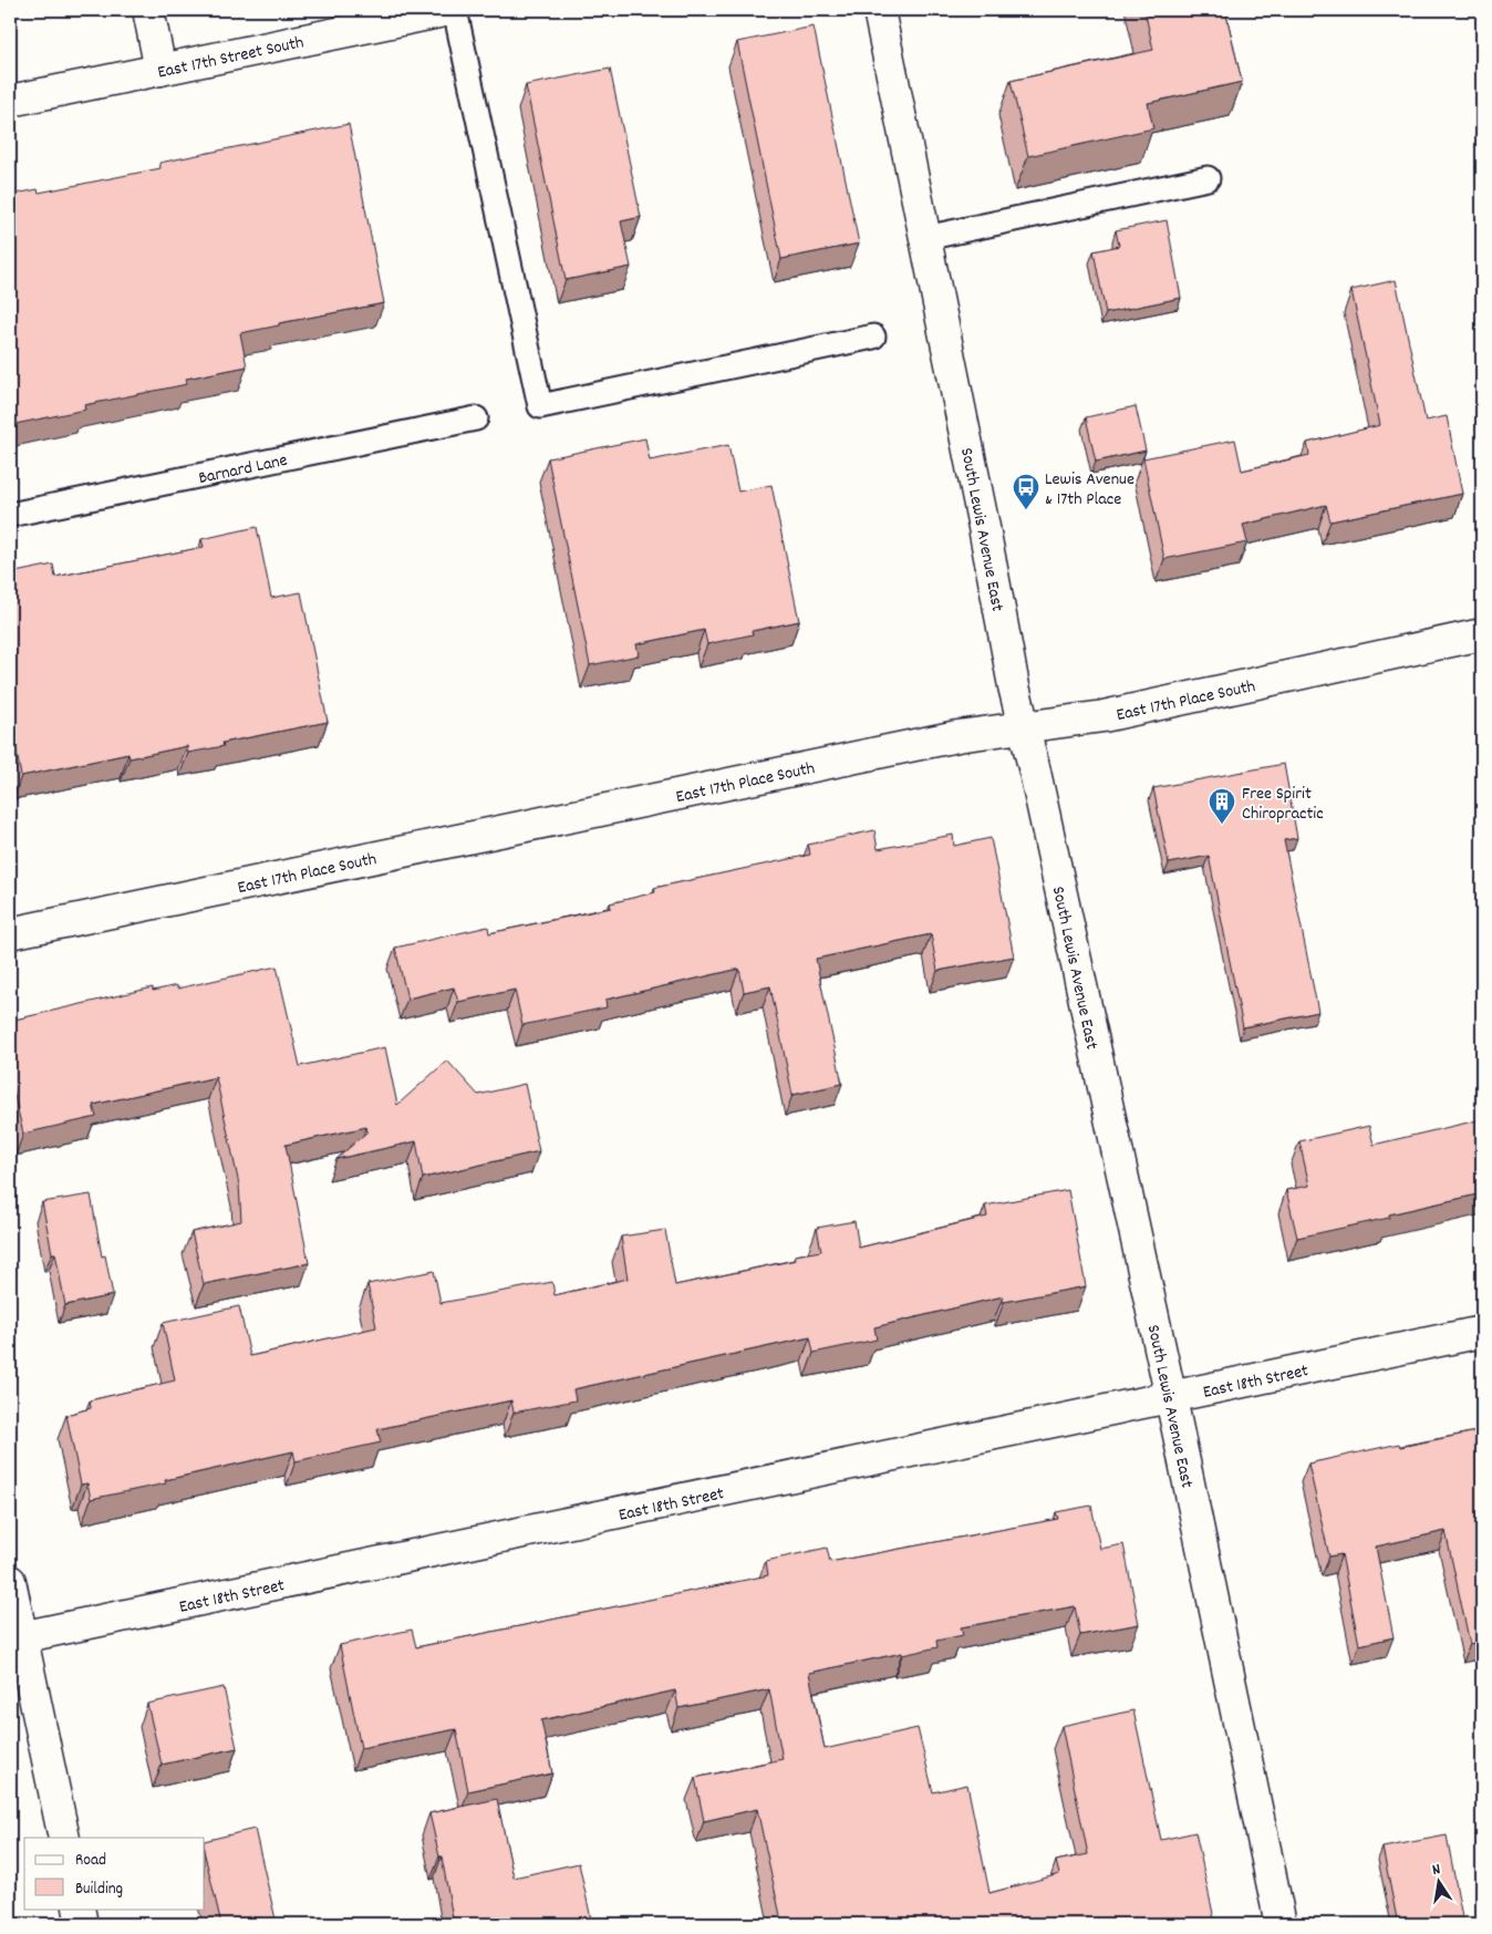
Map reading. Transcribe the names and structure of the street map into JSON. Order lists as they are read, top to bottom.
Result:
{
  "streets": {
    "street": [
      "East 17th Street South",
      "South Lewis Avenue East",
      "East 17th Place South",
      "East 18th Street"
    ],
    "lane": ["Barnard Lane"]
  },
  "crossings": [
    ["South Lewis Avenue East", "East 17th Place South"],
    ["South Lewis Avenue East", "East 18th Street"]
  ],
  "places": {
    "bus stop": ["Lewis Avenue & 17th Place"],
    "building": ["Free Spirit Chiropractic"]
  },
  "legend": ["Road", "Building"],
  "north": "top"
}
